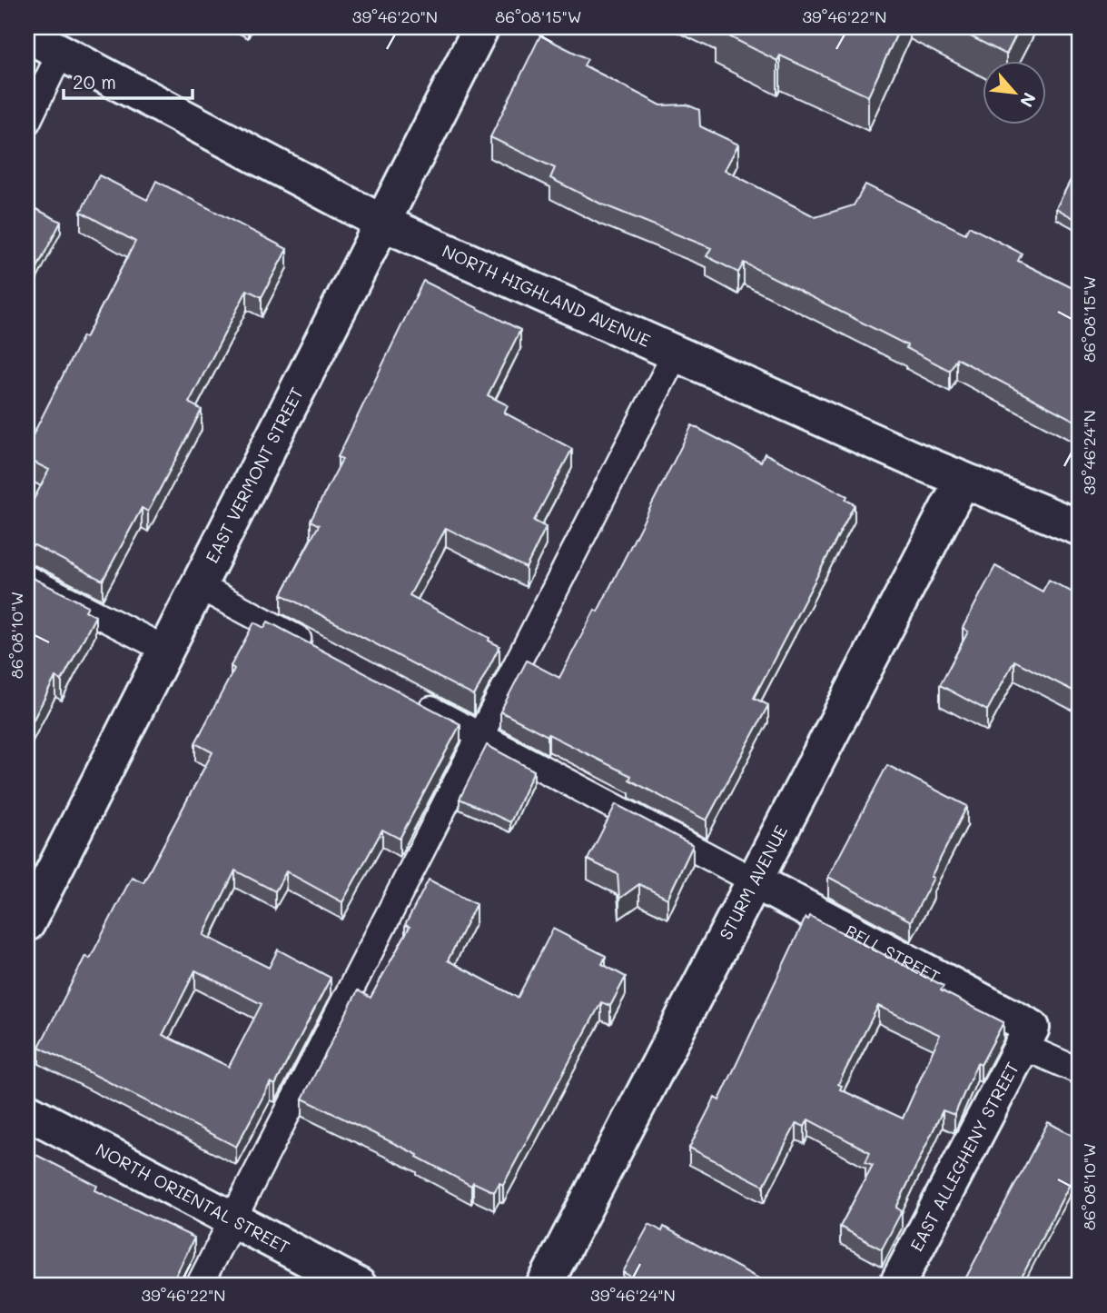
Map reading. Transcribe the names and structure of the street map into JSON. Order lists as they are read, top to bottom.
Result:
{
  "streets": {
    "street": [
      "NORTH HIGHLAND AVENUE",
      "EAST VERMONT STREET",
      "STURM AVENUE",
      "BELL STREET",
      "EAST ALLEGHENY STREET",
      "NORTH ORIENTAL STREET"
    ]
  },
  "crossings": [
    ["NORTH HIGHLAND AVENUE", "EAST VERMONT STREET"],
    ["NORTH HIGHLAND AVENUE", "STURM AVENUE"],
    ["STURM AVENUE", "BELL STREET"],
    ["BELL STREET", "EAST ALLEGHENY STREET"]
  ],
  "scale_bar": "20 m",
  "north": "bottom right",
  "coordinates": [
    "39°46'20\"N",
    "86°08'15\"W",
    "39°46'22\"N",
    "39°46'24\"N",
    "86°08'10\"W"
  ]
}
